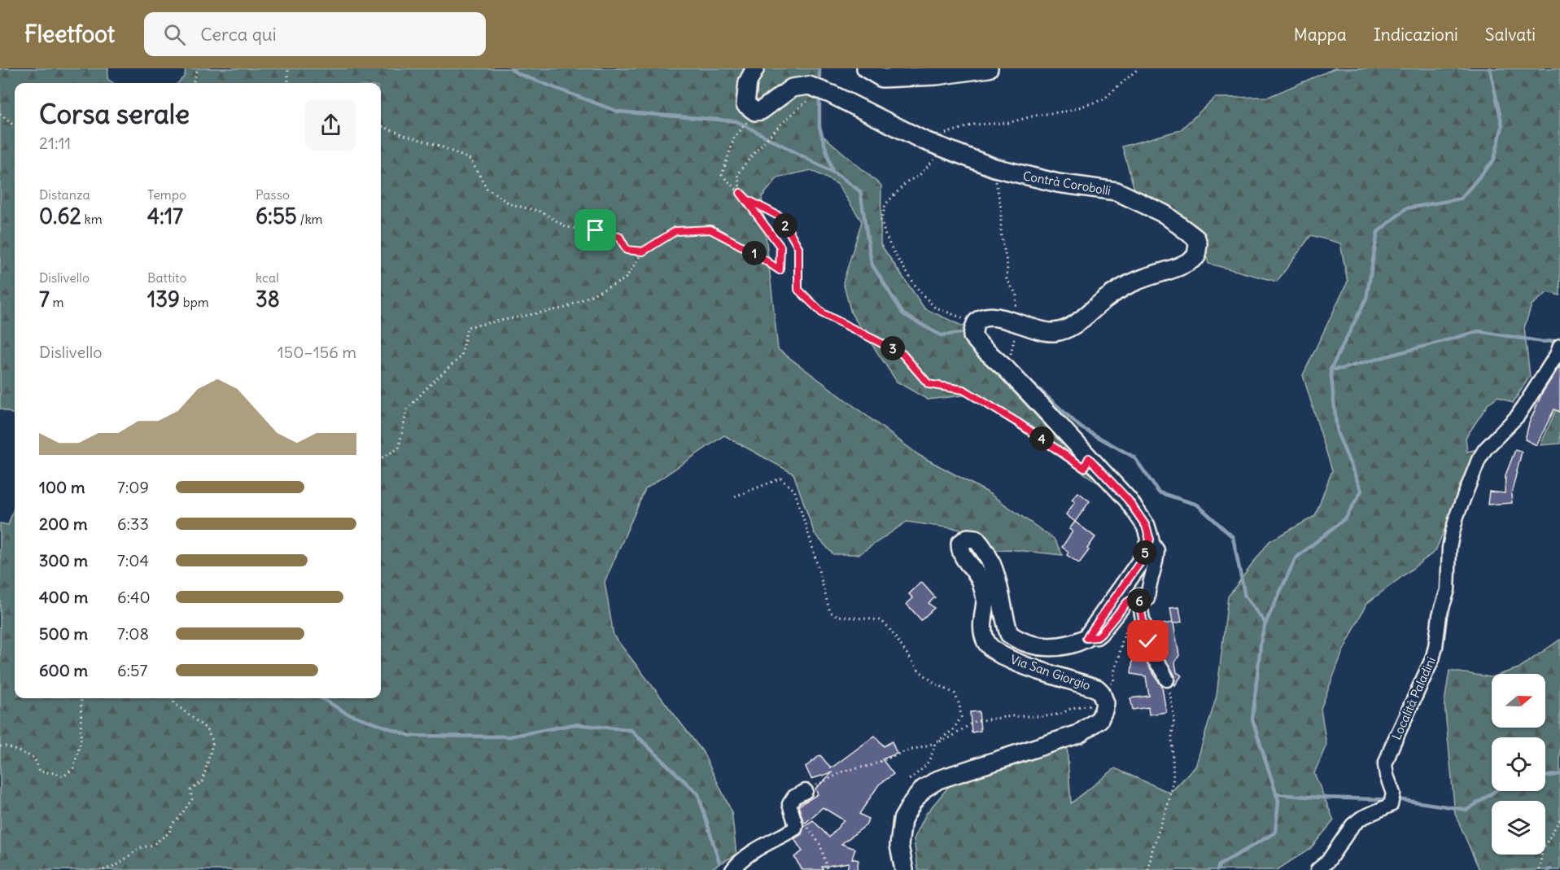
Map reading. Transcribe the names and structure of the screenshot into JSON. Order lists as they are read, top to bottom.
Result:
{
  "streets": {
    "street": ["Contrà Corobolli", "Via San Giorgio", "Località Paladini"]
  },
  "north": "right",
  "page": {
    "header": "Fleetfoot",
    "search": "Cerca qui",
    "nav": ["Mappa", "Indicazioni", "Salvati"],
    "heading": ["Corsa serale", "21:11"],
    "stats": [
      ["Distanza", "0.62 km"],
      ["Tempo", "4:17"],
      ["Passo", "6:55 /km"],
      ["Dislivello", "7 m"],
      ["Battito", "139 bpm"],
      ["kcal", "38"]
    ],
    "pins": [
      "2",
      "1",
      "3",
      "4",
      "5",
      "6"
    ],
    "chart": ["Dislivello", "150–156 m"],
    "list": [
      {
        "name": "100 m",
        "note": "7:09"
      },
      {
        "name": "200 m",
        "note": "6:33"
      },
      {
        "name": "300 m",
        "note": "7:04"
      },
      {
        "name": "400 m",
        "note": "6:40"
      },
      {
        "name": "500 m",
        "note": "7:08"
      },
      {
        "name": "600 m",
        "note": "6:57"
      }
    ]
  }
}
